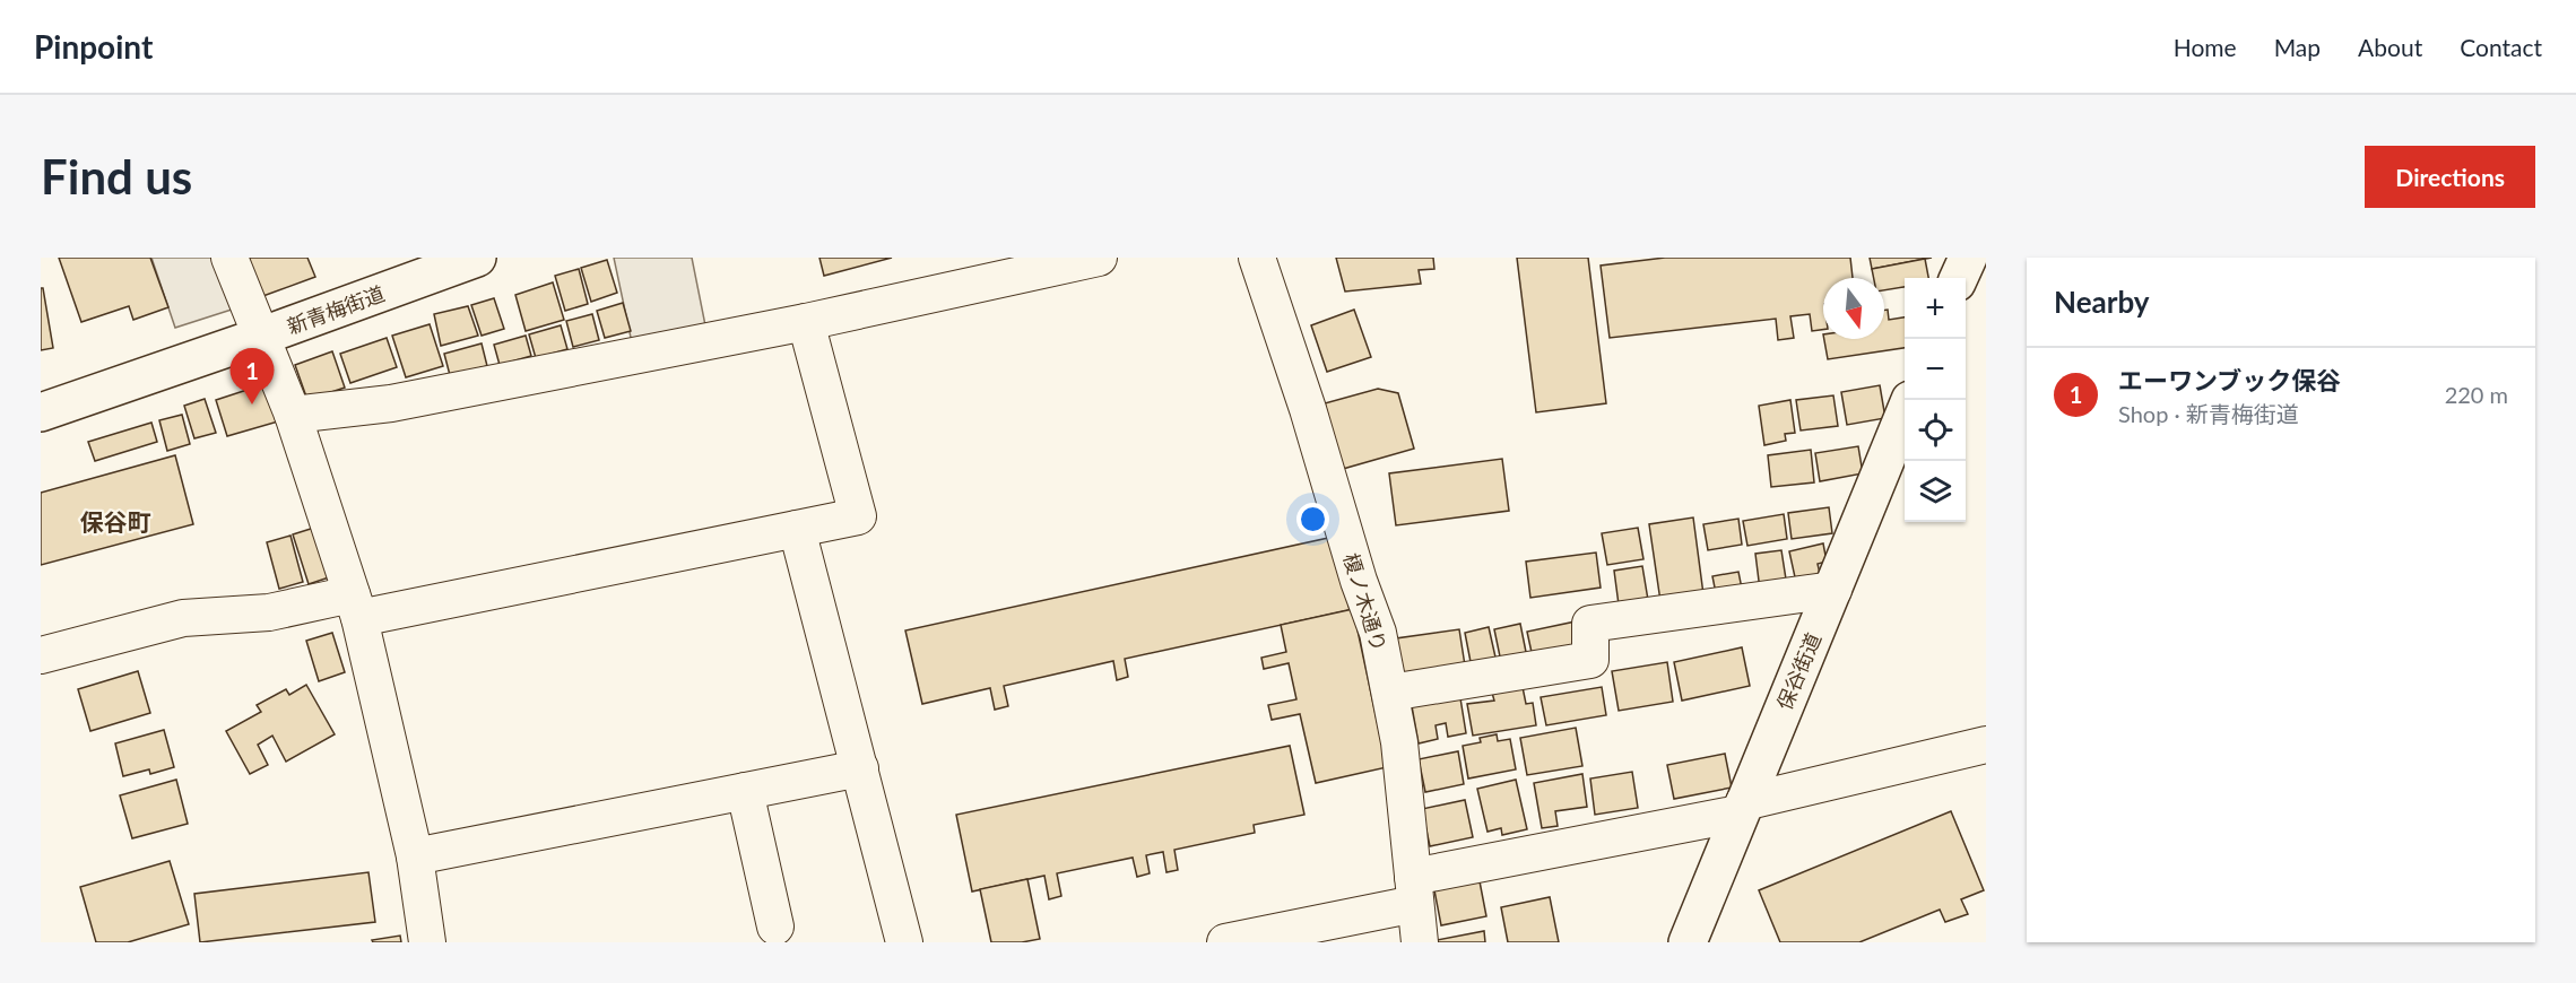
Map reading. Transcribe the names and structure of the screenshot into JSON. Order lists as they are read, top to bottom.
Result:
{
  "streets": {
    "main road": ["新青梅街道", "保谷街道"],
    "street": ["榎ノ木通り"]
  },
  "districts": ["保谷町"],
  "north": "bottom",
  "page": {
    "header": "Pinpoint",
    "nav": [
      "Home",
      "Map",
      "About",
      "Contact"
    ],
    "buttons": "Directions",
    "title": "Find us",
    "heading": "Nearby",
    "map_buttons": ["+", "−"],
    "list": [
      {
        "mark": "1",
        "name": "エーワンブック保谷",
        "note": "Shop · 新青梅街道",
        "value": "220 m"
      }
    ],
    "pins": "1"
  }
}
